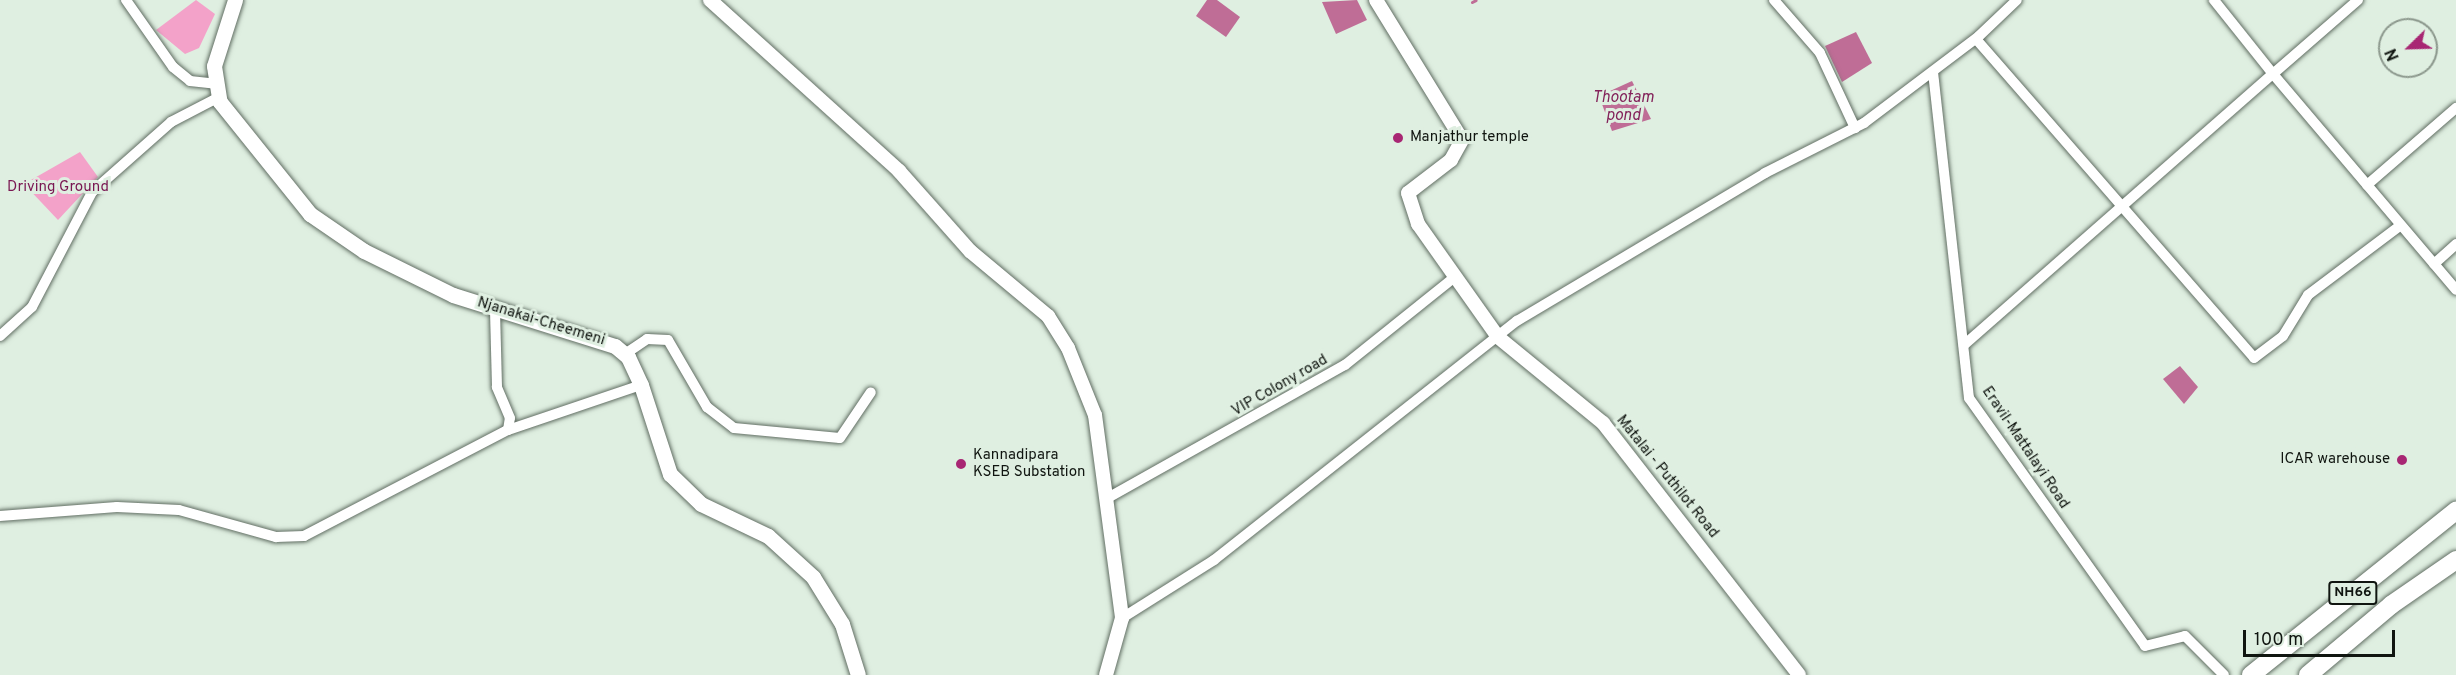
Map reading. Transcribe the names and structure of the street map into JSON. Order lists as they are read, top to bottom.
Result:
{
  "streets": {
    "highway": ["NH66"],
    "main road": ["Njanakai-Cheemeni"],
    "street": ["VIP Colony road", "Eravil-Mattalayi Road", "Matalai - Puthilot Road"]
  },
  "crossings": [
    ["VIP Colony road", "Matalai - Puthilot Road"]
  ],
  "water": ["Thootam pond"],
  "parks": ["Driving Ground"],
  "places": ["Manjathur temple", "ICAR warehouse", "Kannadipara KSEB Substation"],
  "scale_bar": "100 m",
  "north": "bottom left"
}
